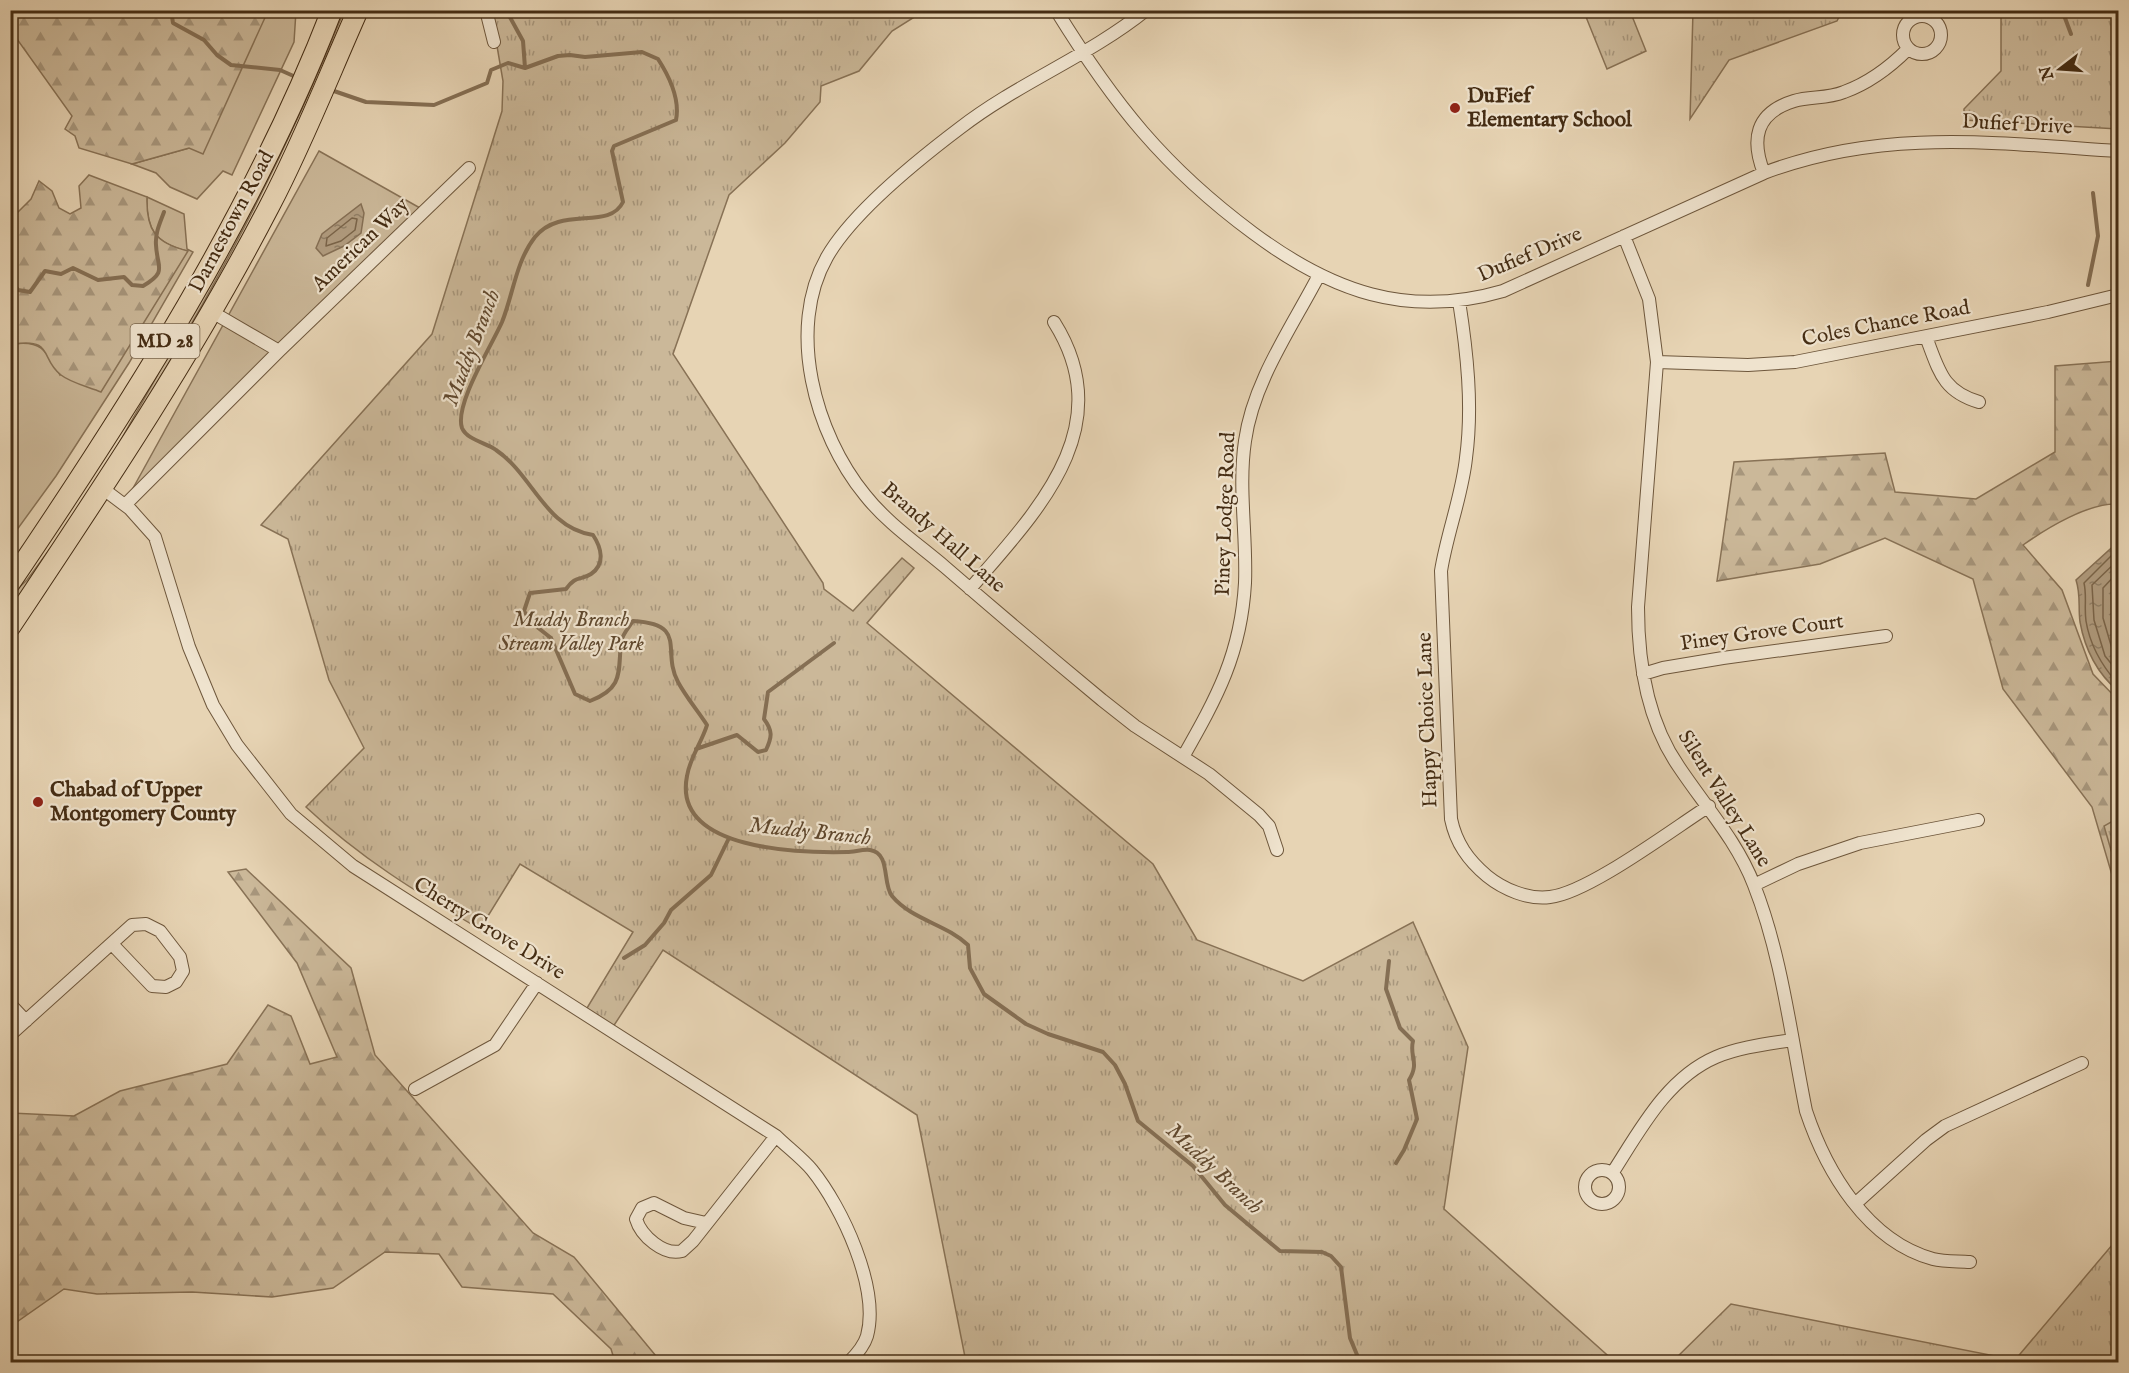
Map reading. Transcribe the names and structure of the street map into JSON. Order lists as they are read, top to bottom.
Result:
{
  "streets": {
    "main road": ["Darnestown Road", "MD 28"],
    "street": [
      "Dufief Drive",
      "American Way",
      "Coles Chance Road",
      "Piney Lodge Road",
      "Brandy Hall Lane",
      "Piney Grove Court",
      "Happy Choice Lane",
      "Silent Valley Lane",
      "Cherry Grove Drive"
    ]
  },
  "crossings": [
    ["Dufief Drive", "Piney Lodge Road"],
    ["Dufief Drive", "Brandy Hall Lane"],
    ["Dufief Drive", "Happy Choice Lane"],
    ["Dufief Drive", "Silent Valley Lane"],
    ["Darnestown Road", "Cherry Grove Drive"],
    ["American Way", "Cherry Grove Drive"],
    ["Coles Chance Road", "Silent Valley Lane"],
    ["Piney Lodge Road", "Brandy Hall Lane"],
    ["Piney Grove Court", "Silent Valley Lane"],
    ["Happy Choice Lane", "Silent Valley Lane"]
  ],
  "water": ["Muddy Branch"],
  "parks": ["Muddy Branch Stream Valley Park"],
  "places": ["DuFief Elementary School", "Chabad of Upper Montgomery County"],
  "north": "left"
}
